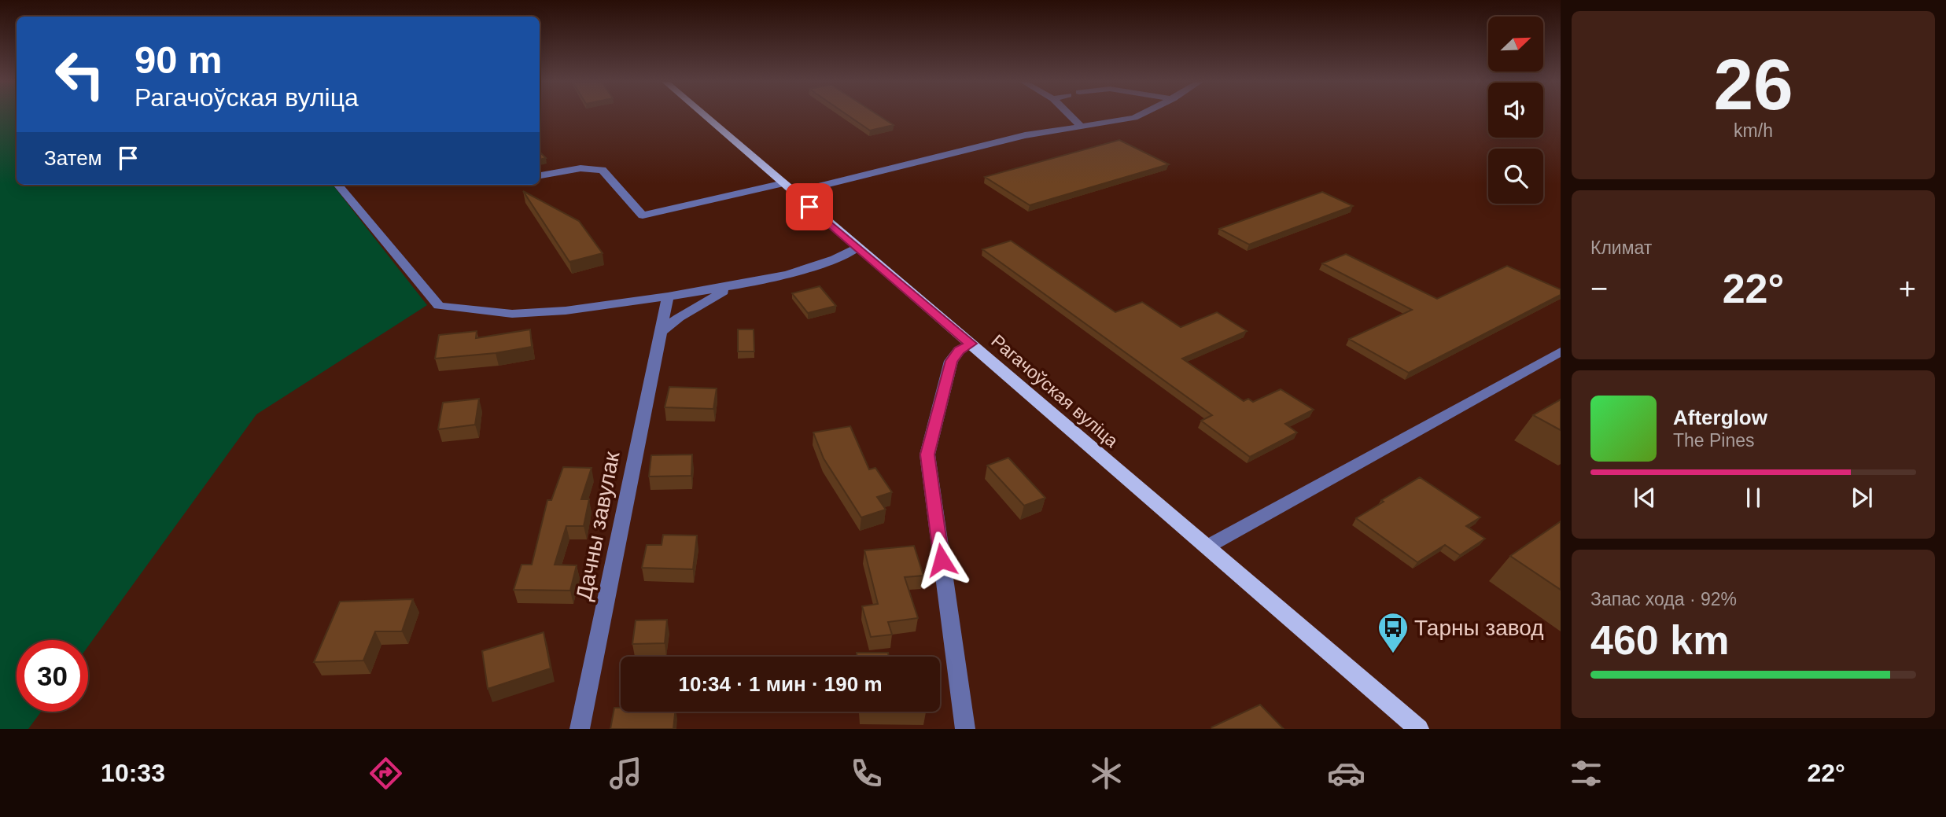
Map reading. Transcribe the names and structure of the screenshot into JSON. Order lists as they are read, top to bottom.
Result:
{
  "streets": {
    "main road": ["Рагачоўская вуліца"],
    "street": ["Дачны завулак"]
  },
  "places": {
    "bus stop": ["Тарны завод"]
  },
  "north": "top right",
  "page": {
    "tile": [
      ["26", "km/h"],
      "Климат",
      ["Запас хода · 92%", "460 km"]
    ],
    "turn": ["90 m", "Рагачоўская вуліца"],
    "then": "Затем",
    "heat": ["−", "22°", "+"],
    "song": ["Afterglow", "The Pines"],
    "limit": "30",
    "trip": "10:34 · 1 мин · 190 m",
    "tabs": ["10:33", "22°"]
  }
}
